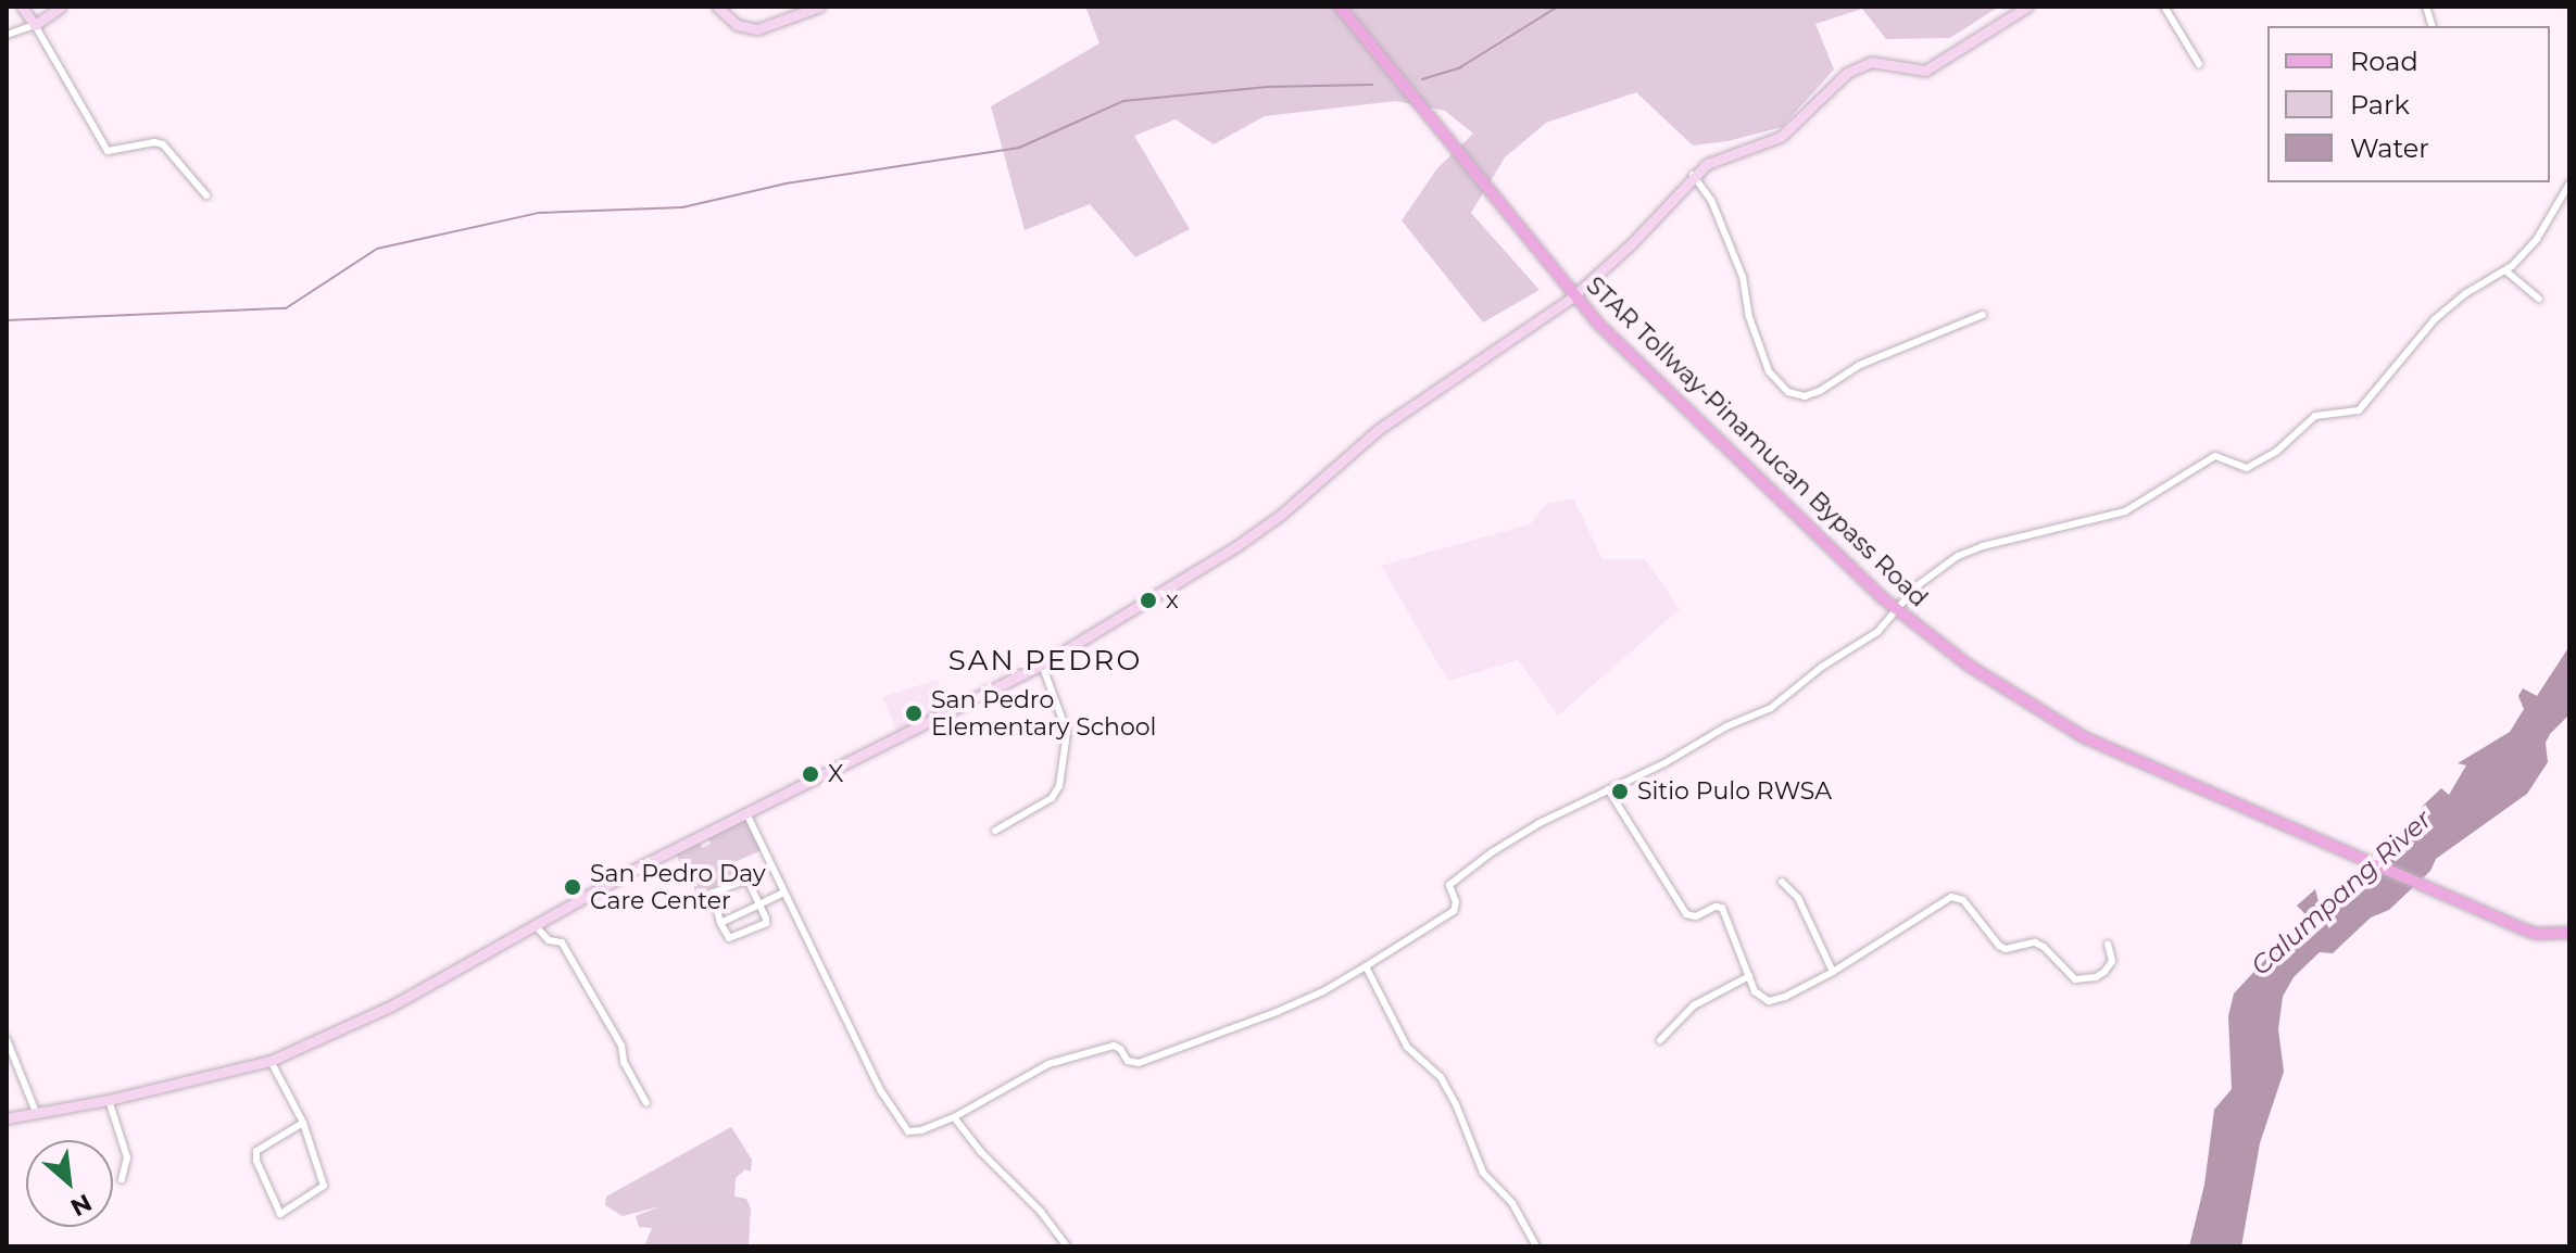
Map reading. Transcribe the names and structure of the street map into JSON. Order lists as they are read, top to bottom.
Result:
{
  "streets": {
    "main road": ["STAR Tollway-Pinamucan Bypass Road"]
  },
  "districts": ["SAN PEDRO"],
  "water": ["Calumpang River"],
  "places": [
    "x",
    "San Pedro Elementary School",
    "X",
    "Sitio Pulo RWSA",
    "San Pedro Day Care Center"
  ],
  "legend": ["Road", "Park", "Water"],
  "north": "bottom right"
}
